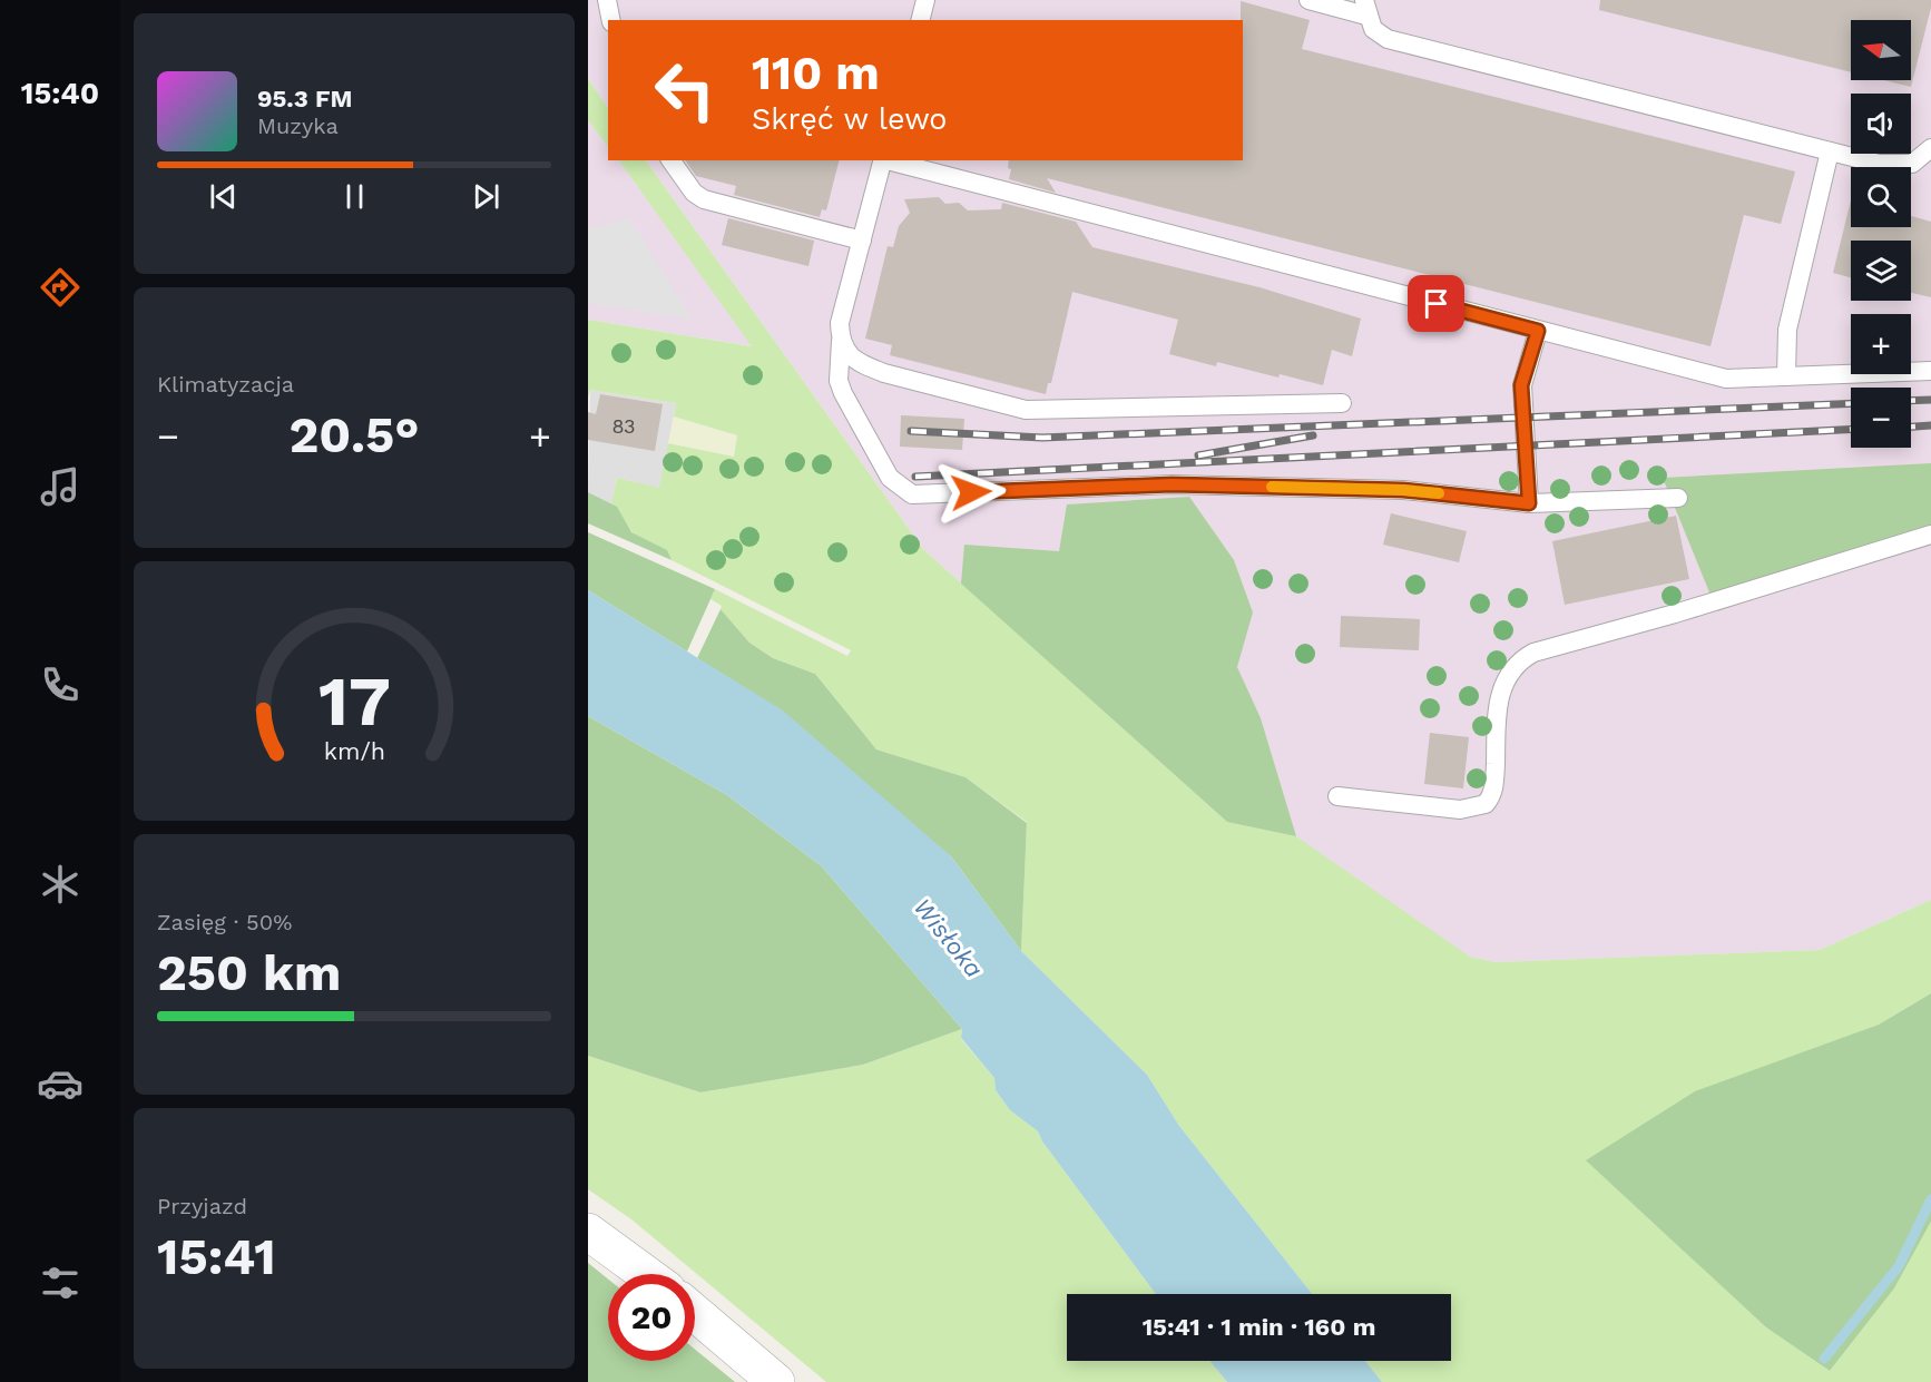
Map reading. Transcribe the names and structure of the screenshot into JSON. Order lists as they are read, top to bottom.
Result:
{
  "water": ["Wisłoka"],
  "house_numbers": ["83"],
  "north": "left",
  "page": {
    "tabs": "15:40",
    "map_buttons": ["+", "−"],
    "turn": ["110 m", "Skręć w lewo"],
    "song": ["95.3 FM", "Muzyka"],
    "tile": [
      "Klimatyzacja",
      ["Zasięg · 50%", "250 km"],
      ["Przyjazd", "15:41"]
    ],
    "heat": ["−", "20.5°", "+"],
    "limit": "20",
    "trip": "15:41 · 1 min · 160 m",
    "gauge": ["17", "km/h"]
  }
}
